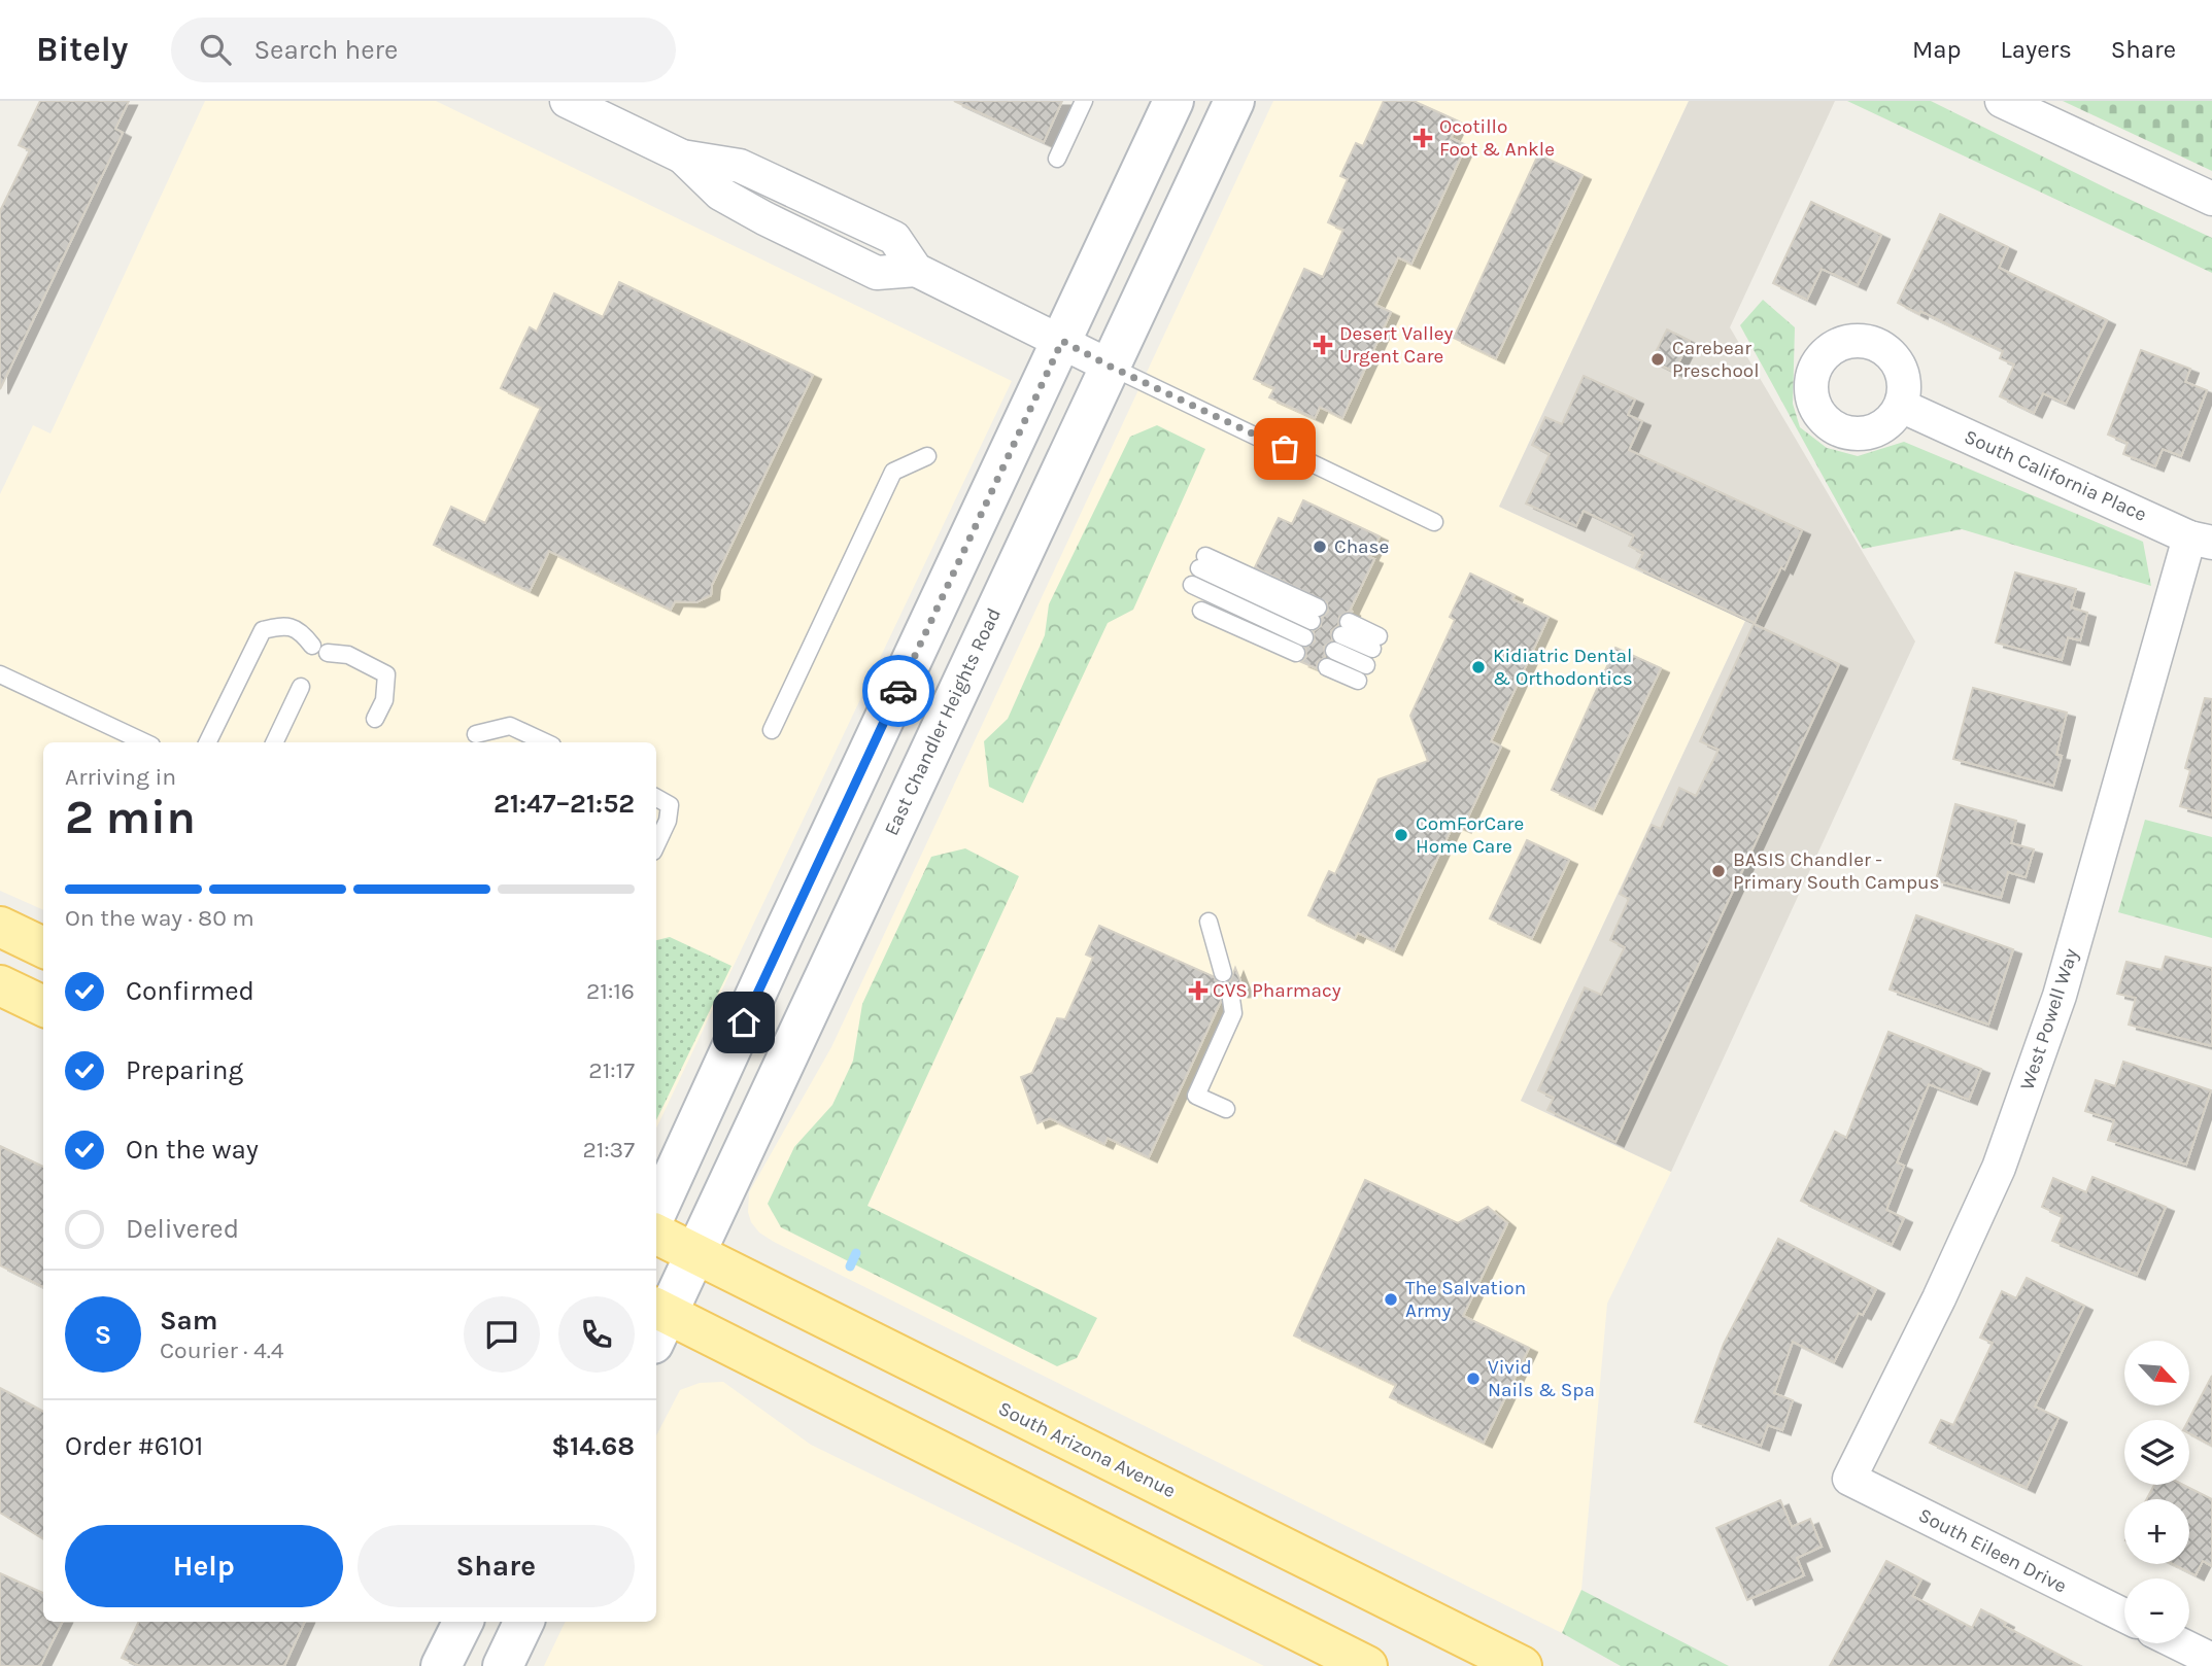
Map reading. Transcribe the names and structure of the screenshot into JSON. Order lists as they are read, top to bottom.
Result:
{
  "streets": {
    "main road": ["East Chandler Heights Road", "South Arizona Avenue"],
    "street": ["South California Place", "West Powell Way", "South Eileen Drive"]
  },
  "crossings": [
    ["South California Place", "West Powell Way"],
    ["East Chandler Heights Road", "South Arizona Avenue"],
    ["West Powell Way", "South Eileen Drive"]
  ],
  "places": {
    "health": ["Ocotillo Foot & Ankle", "Desert Valley Urgent Care", "CVS Pharmacy"],
    "other": [
      "Carebear Preschool",
      "Chase",
      "Kidiatric Dental & Orthodontics",
      "ComForCare Home Care",
      "BASIS Chandler - Primary South Campus",
      "The Salvation Army",
      "Vivid Nails & Spa"
    ]
  },
  "north": "bottom right",
  "page": {
    "header": "Bitely",
    "search": "Search here",
    "nav": ["Map", "Layers", "Share"],
    "heading": ["2 min", "Arriving in", "21:47–21:52"],
    "panel": [
      "Sam",
      "Courier · 4.4",
      "Order #6101",
      "$14.68"
    ],
    "bar": "On the way · 80 m",
    "list": [
      ["Confirmed", "21:16"],
      ["Preparing", "21:17"],
      ["On the way", "21:37"],
      "Delivered"
    ],
    "round": "S",
    "map_buttons": ["+", "−"],
    "buttons": ["Help", "Share"]
  }
}
